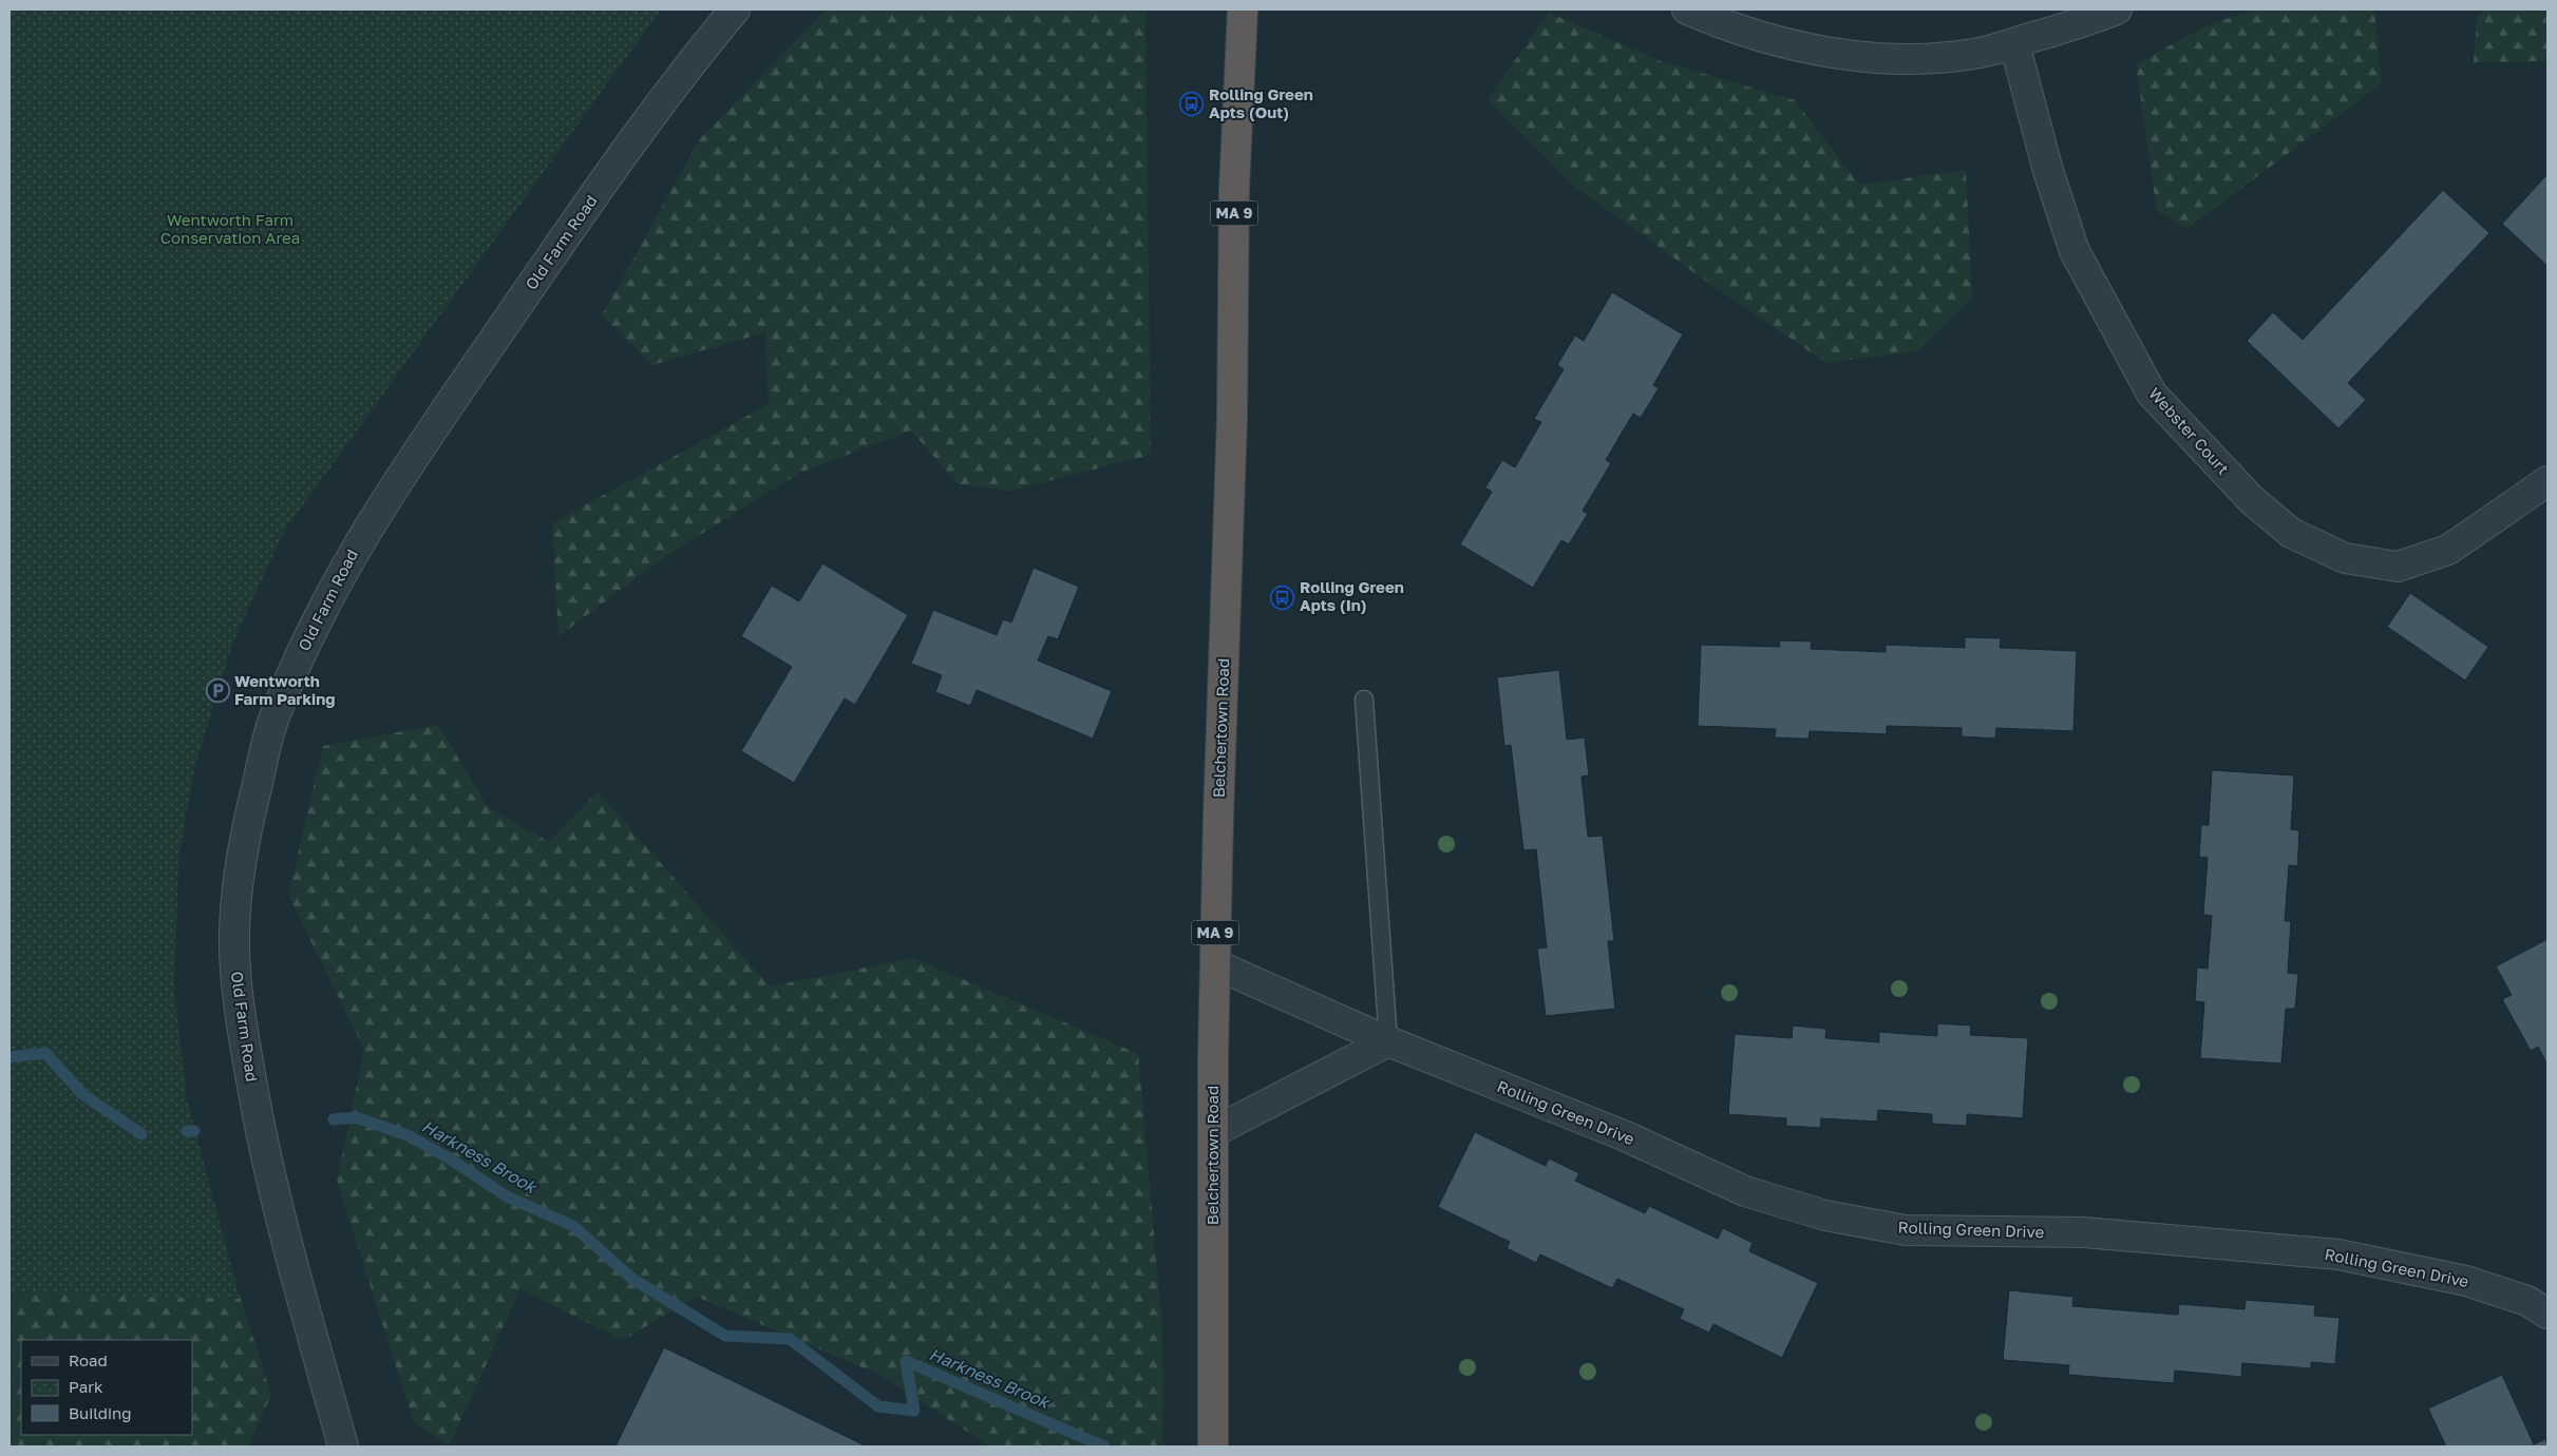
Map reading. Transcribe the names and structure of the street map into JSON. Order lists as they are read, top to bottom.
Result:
{
  "streets": {
    "highway": ["MA 9", "Belchertown Road"],
    "street": ["Old Farm Road", "Webster Court", "Rolling Green Drive"]
  },
  "crossings": [
    ["Belchertown Road", "Rolling Green Drive"]
  ],
  "water": ["Harkness Brook"],
  "parks": ["Wentworth Farm Conservation Area"],
  "places": {
    "bus stop": ["Rolling Green Apts (Out)", "Rolling Green Apts (In)"],
    "parking": ["Wentworth Farm Parking"]
  },
  "legend": ["Road", "Park", "Building"]
}
